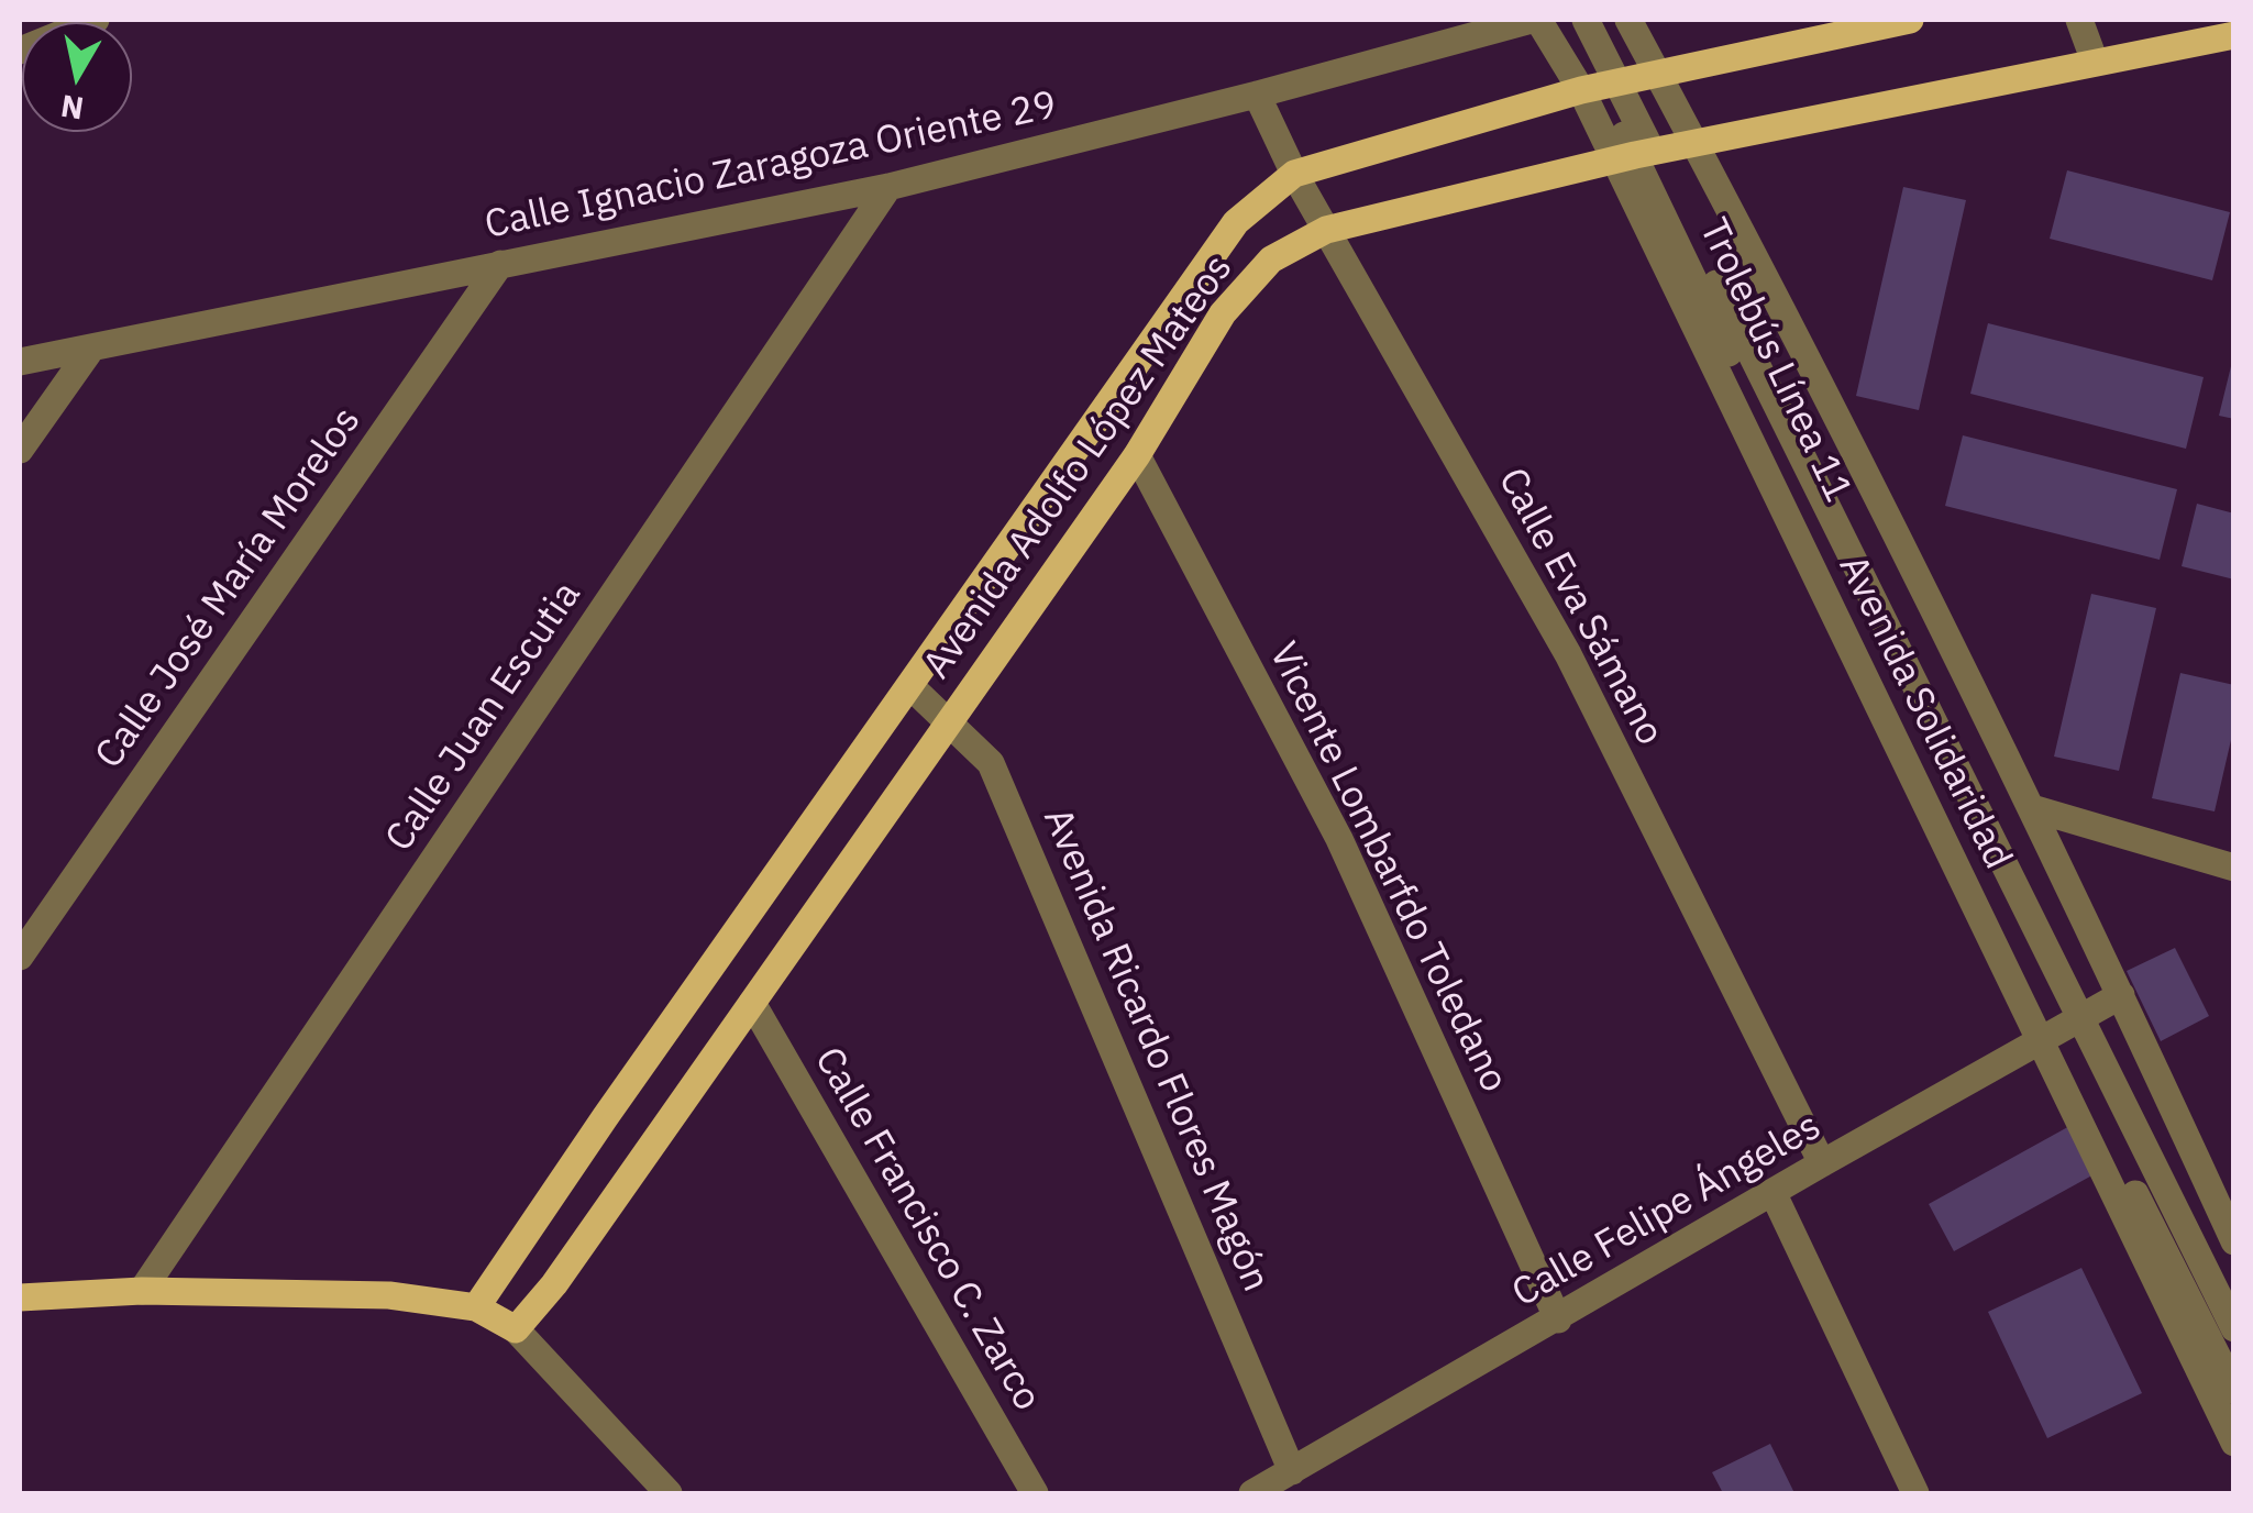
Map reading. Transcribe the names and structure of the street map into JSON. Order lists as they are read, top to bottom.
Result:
{
  "streets": {
    "main road": ["Avenida Adolfo López Mateos"],
    "street": [
      "Calle Ignacio Zaragoza Oriente 29",
      "Trolebús Línea 11",
      "Calle José María Morelos",
      "Calle Eva Sámano",
      "Avenida Solidaridad",
      "Calle Juan Escutia",
      "Vicente Lombarfdo Toledano",
      "Avenida Ricardo Flores Magón",
      "Calle Felipe Ángeles",
      "Calle Francisco C. Zarco"
    ]
  },
  "crossings": [
    ["Calle Ignacio Zaragoza Oriente 29", "Calle José María Morelos"],
    ["Calle Ignacio Zaragoza Oriente 29", "Calle Eva Sámano"],
    ["Calle Ignacio Zaragoza Oriente 29", "Calle Juan Escutia"],
    ["Trolebús Línea 11", "Avenida Adolfo López Mateos"],
    ["Trolebús Línea 11", "Calle Felipe Ángeles"],
    ["Avenida Adolfo López Mateos", "Calle Eva Sámano"],
    ["Avenida Adolfo López Mateos", "Avenida Solidaridad"],
    ["Avenida Adolfo López Mateos", "Vicente Lombarfdo Toledano"],
    ["Avenida Adolfo López Mateos", "Avenida Ricardo Flores Magón"],
    ["Avenida Adolfo López Mateos", "Calle Francisco C. Zarco"],
    ["Calle Eva Sámano", "Calle Felipe Ángeles"],
    ["Avenida Solidaridad", "Calle Felipe Ángeles"],
    ["Vicente Lombarfdo Toledano", "Calle Felipe Ángeles"],
    ["Avenida Ricardo Flores Magón", "Calle Felipe Ángeles"]
  ],
  "north": "bottom"
}
